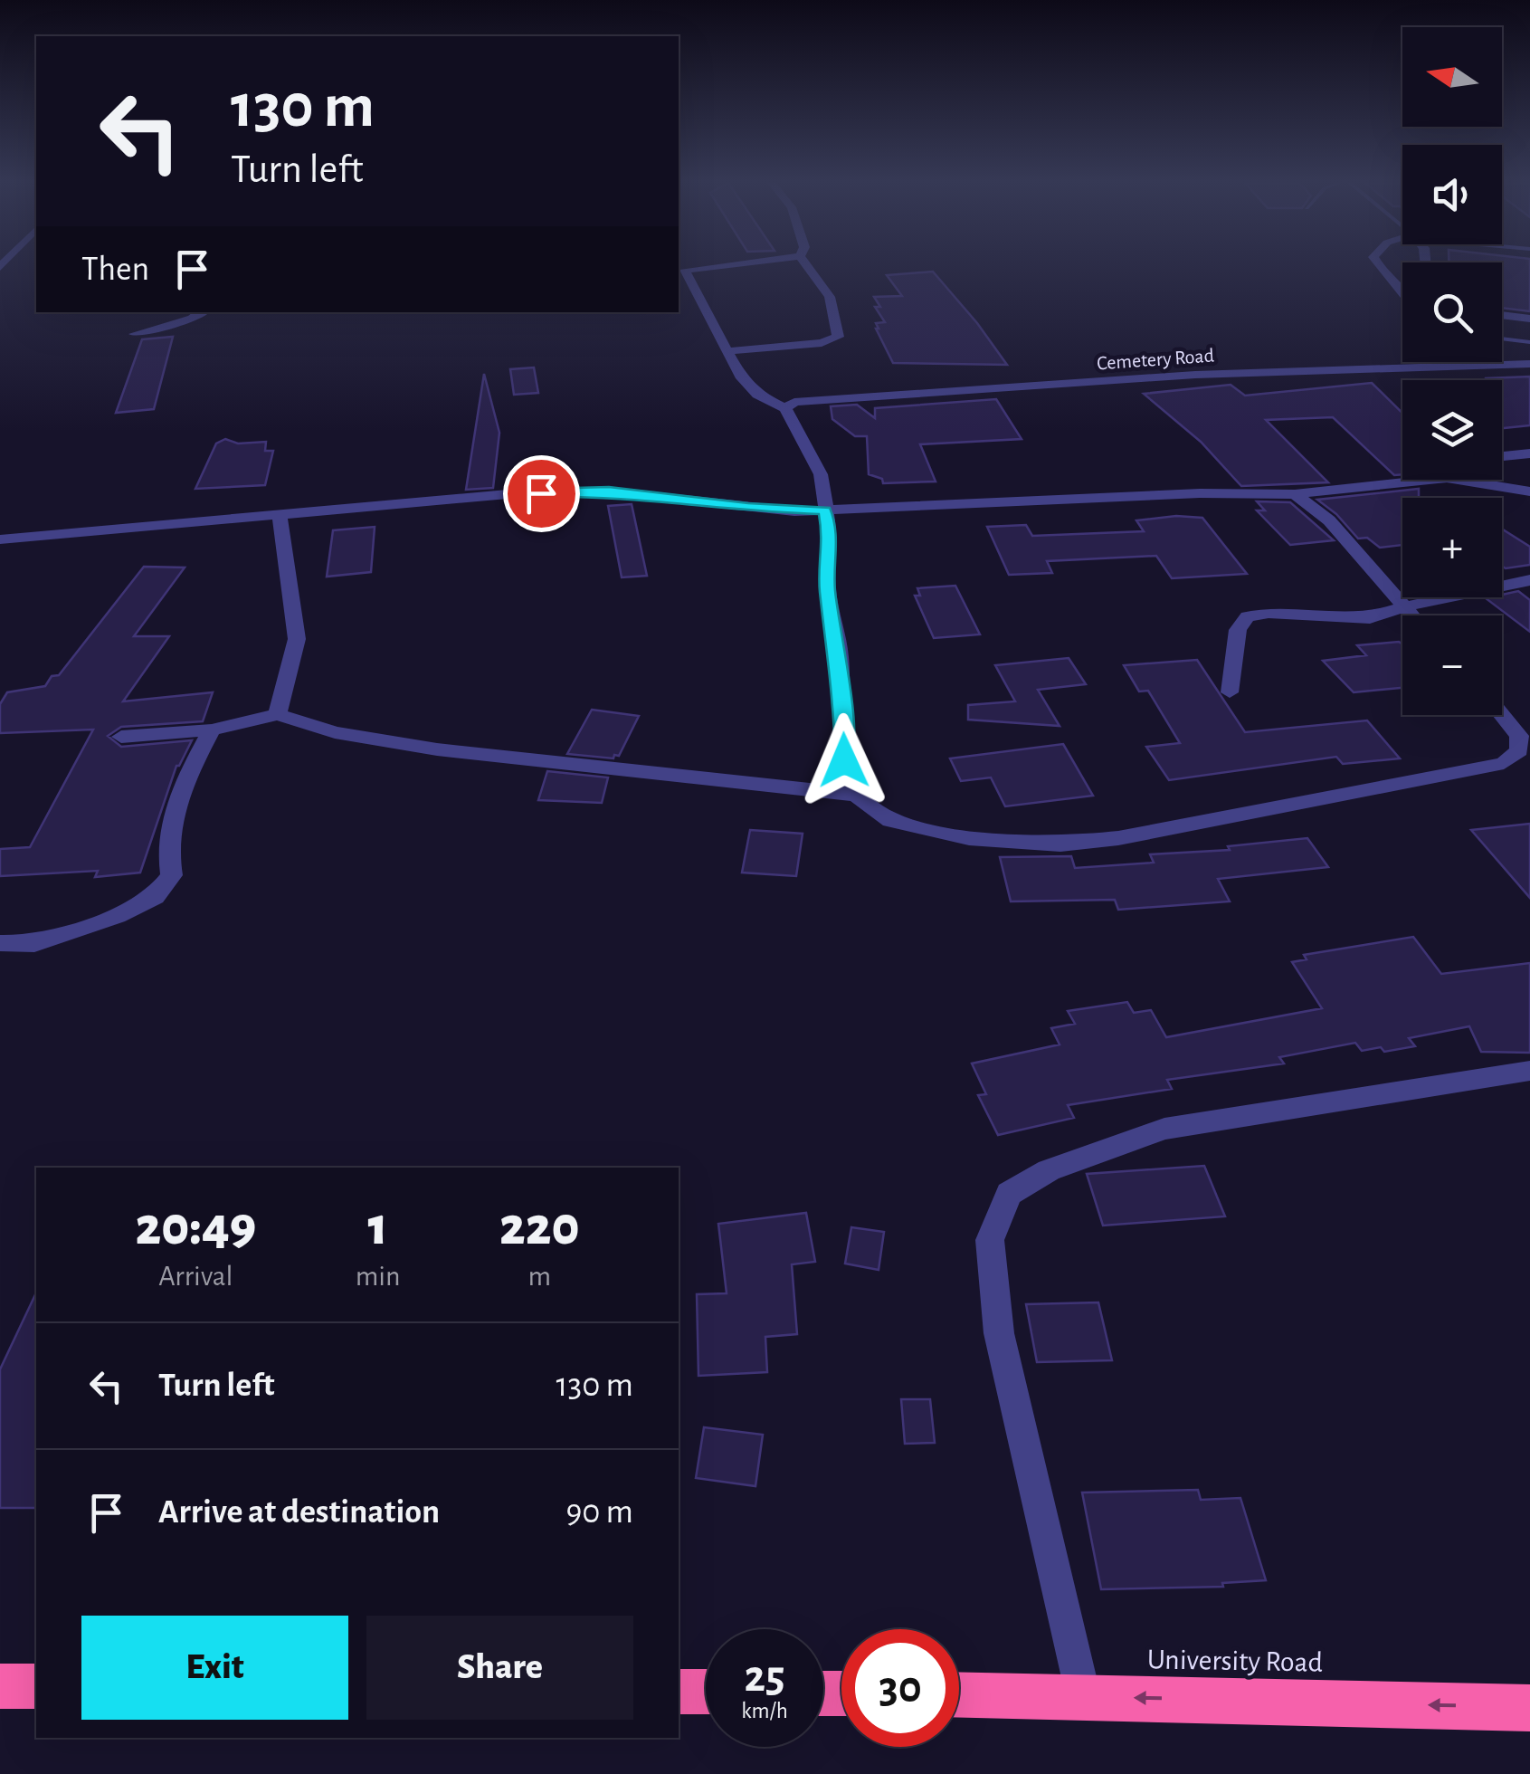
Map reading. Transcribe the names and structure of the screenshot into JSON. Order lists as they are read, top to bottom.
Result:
{
  "streets": {
    "highway": ["University Road"],
    "street": ["Cemetery Road"]
  },
  "one_way": ["University Road"],
  "north": "left",
  "page": {
    "map_buttons": ["+", "−"],
    "turn": ["130 m", "Turn left"],
    "then": "Then",
    "eta": [
      "20:49",
      "Arrival",
      "1",
      "min",
      "220",
      "m"
    ],
    "list": [
      {
        "name": "Turn left",
        "value": "130 m"
      },
      {
        "name": "Arrive at destination",
        "value": "90 m"
      }
    ],
    "buttons": ["Exit", "Share"],
    "speed": "25 km/h",
    "limit": "30"
  }
}
